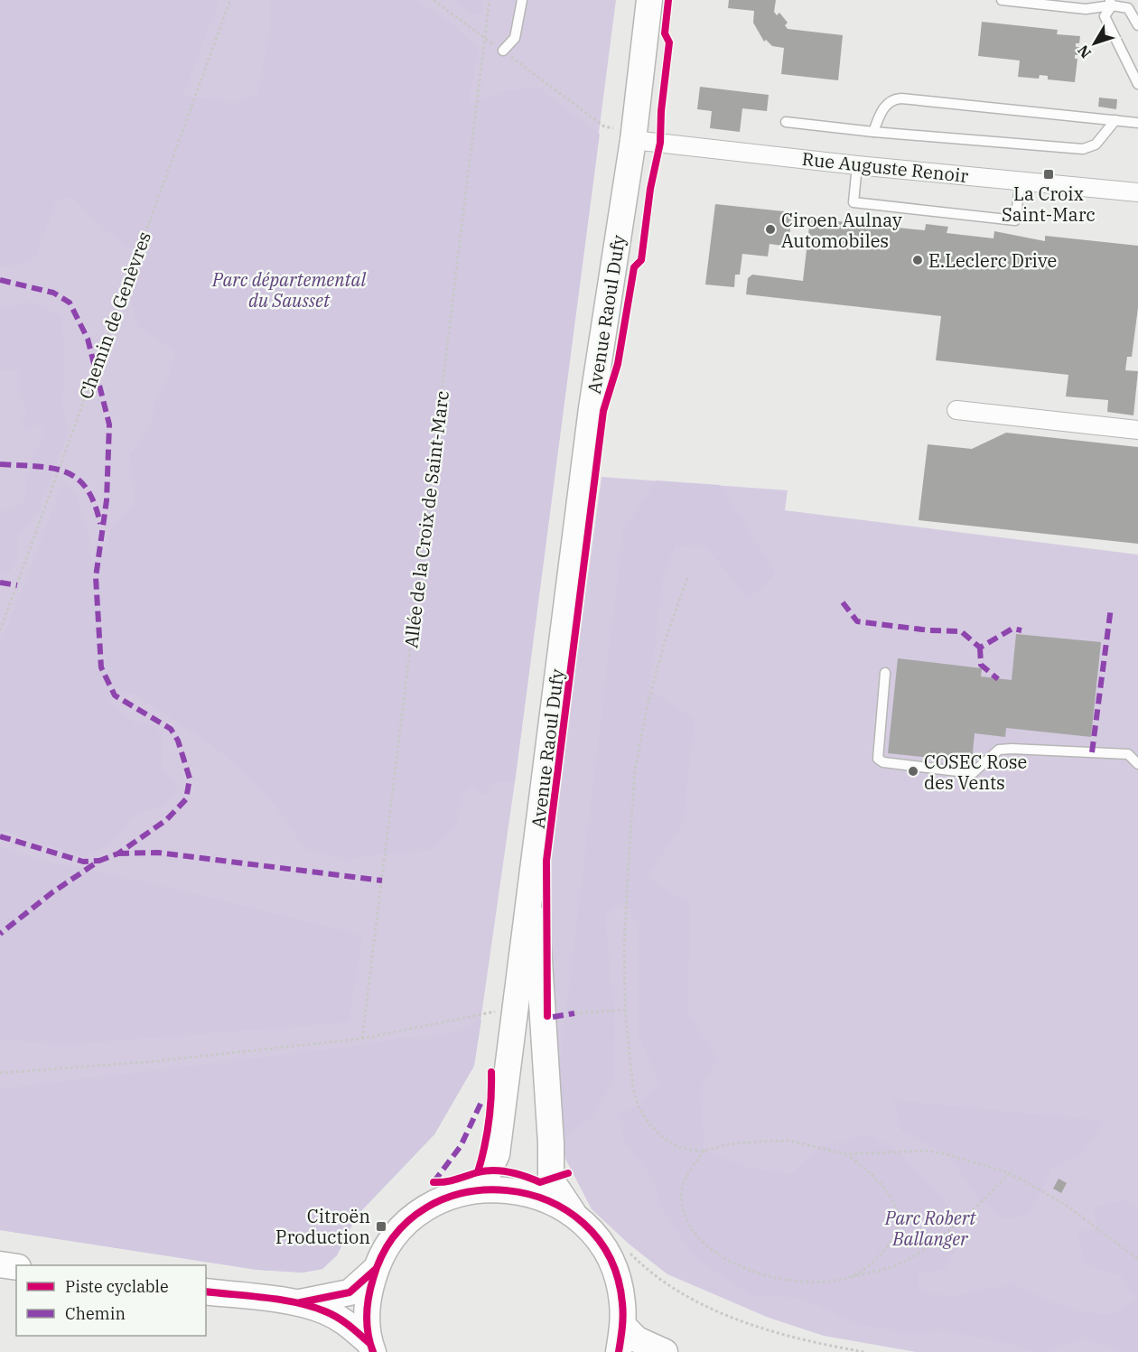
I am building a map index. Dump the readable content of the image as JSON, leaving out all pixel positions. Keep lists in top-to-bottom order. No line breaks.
{"streets":{"main road":["Avenue Raoul Dufy"],"street":["Rue Auguste Renoir"],"path":["Chemin de Genèvres","Allée de la Croix de Saint-Marc"]},"crossings":[["Rue Auguste Renoir","Avenue Raoul Dufy"]],"parks":["Parc départemental du Sausset","Parc Robert Ballanger"],"places":{"transit":["La Croix Saint-Marc","Citroën Production"],"other":["Ciroen Aulnay Automobiles","E.Leclerc Drive","COSEC Rose des Vents"]},"legend":["Piste cyclable","Chemin"],"north":"bottom left"}
